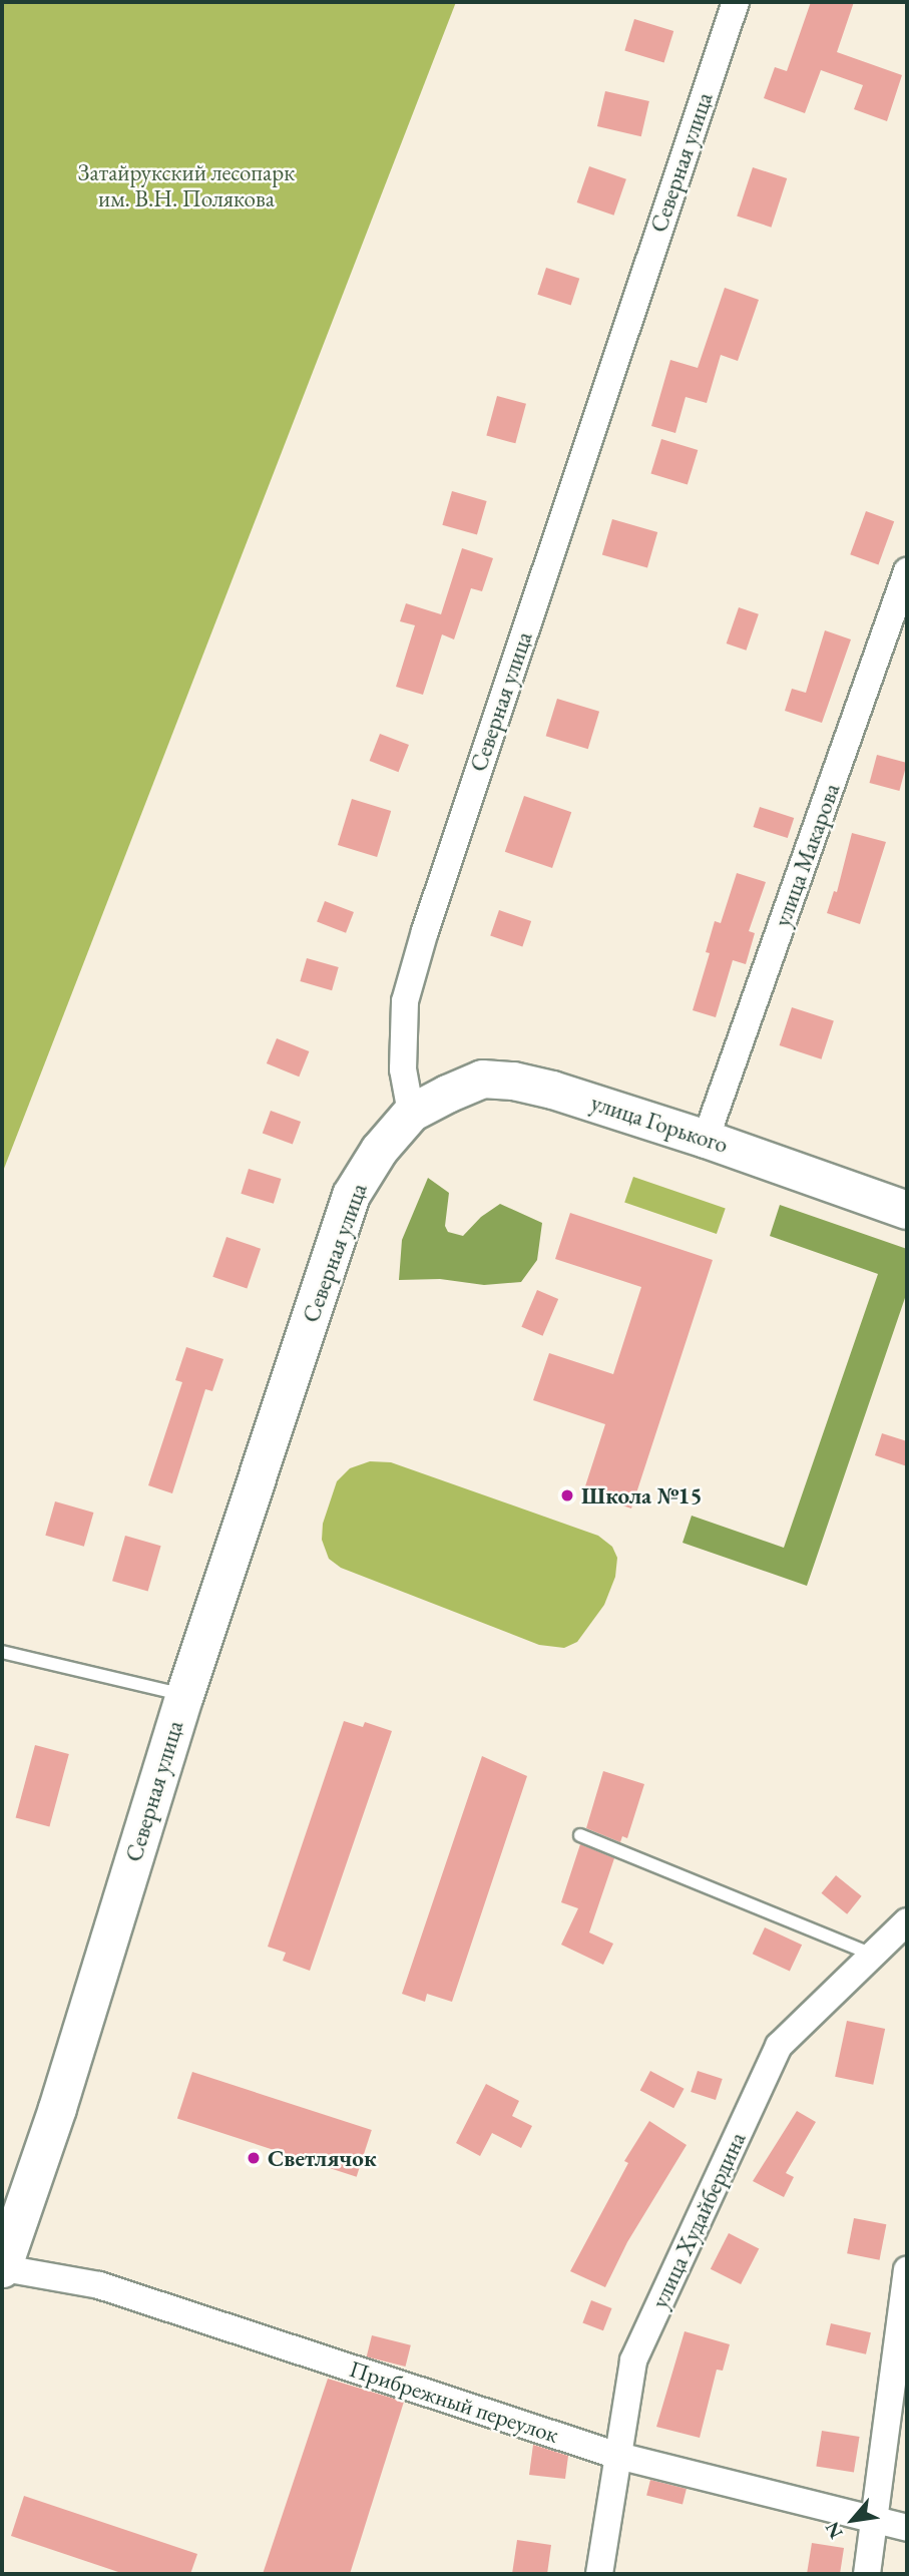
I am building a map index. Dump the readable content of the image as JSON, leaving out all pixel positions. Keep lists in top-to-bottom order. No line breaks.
{"streets":{"main road":["Северная улица","улица Горького"],"street":["улица Макарова","улица Худайбердина","Прибрежный переулок"]},"crossings":[["Северная улица","улица Горького"],["Северная улица","Прибрежный переулок"],["улица Макарова","улица Горького"],["улица Худайбердина","Прибрежный переулок"]],"parks":["Затайрукский лесопарк им. В.Н. Полякова"],"places":["Школа №15","Светлячок"],"north":"bottom left"}
